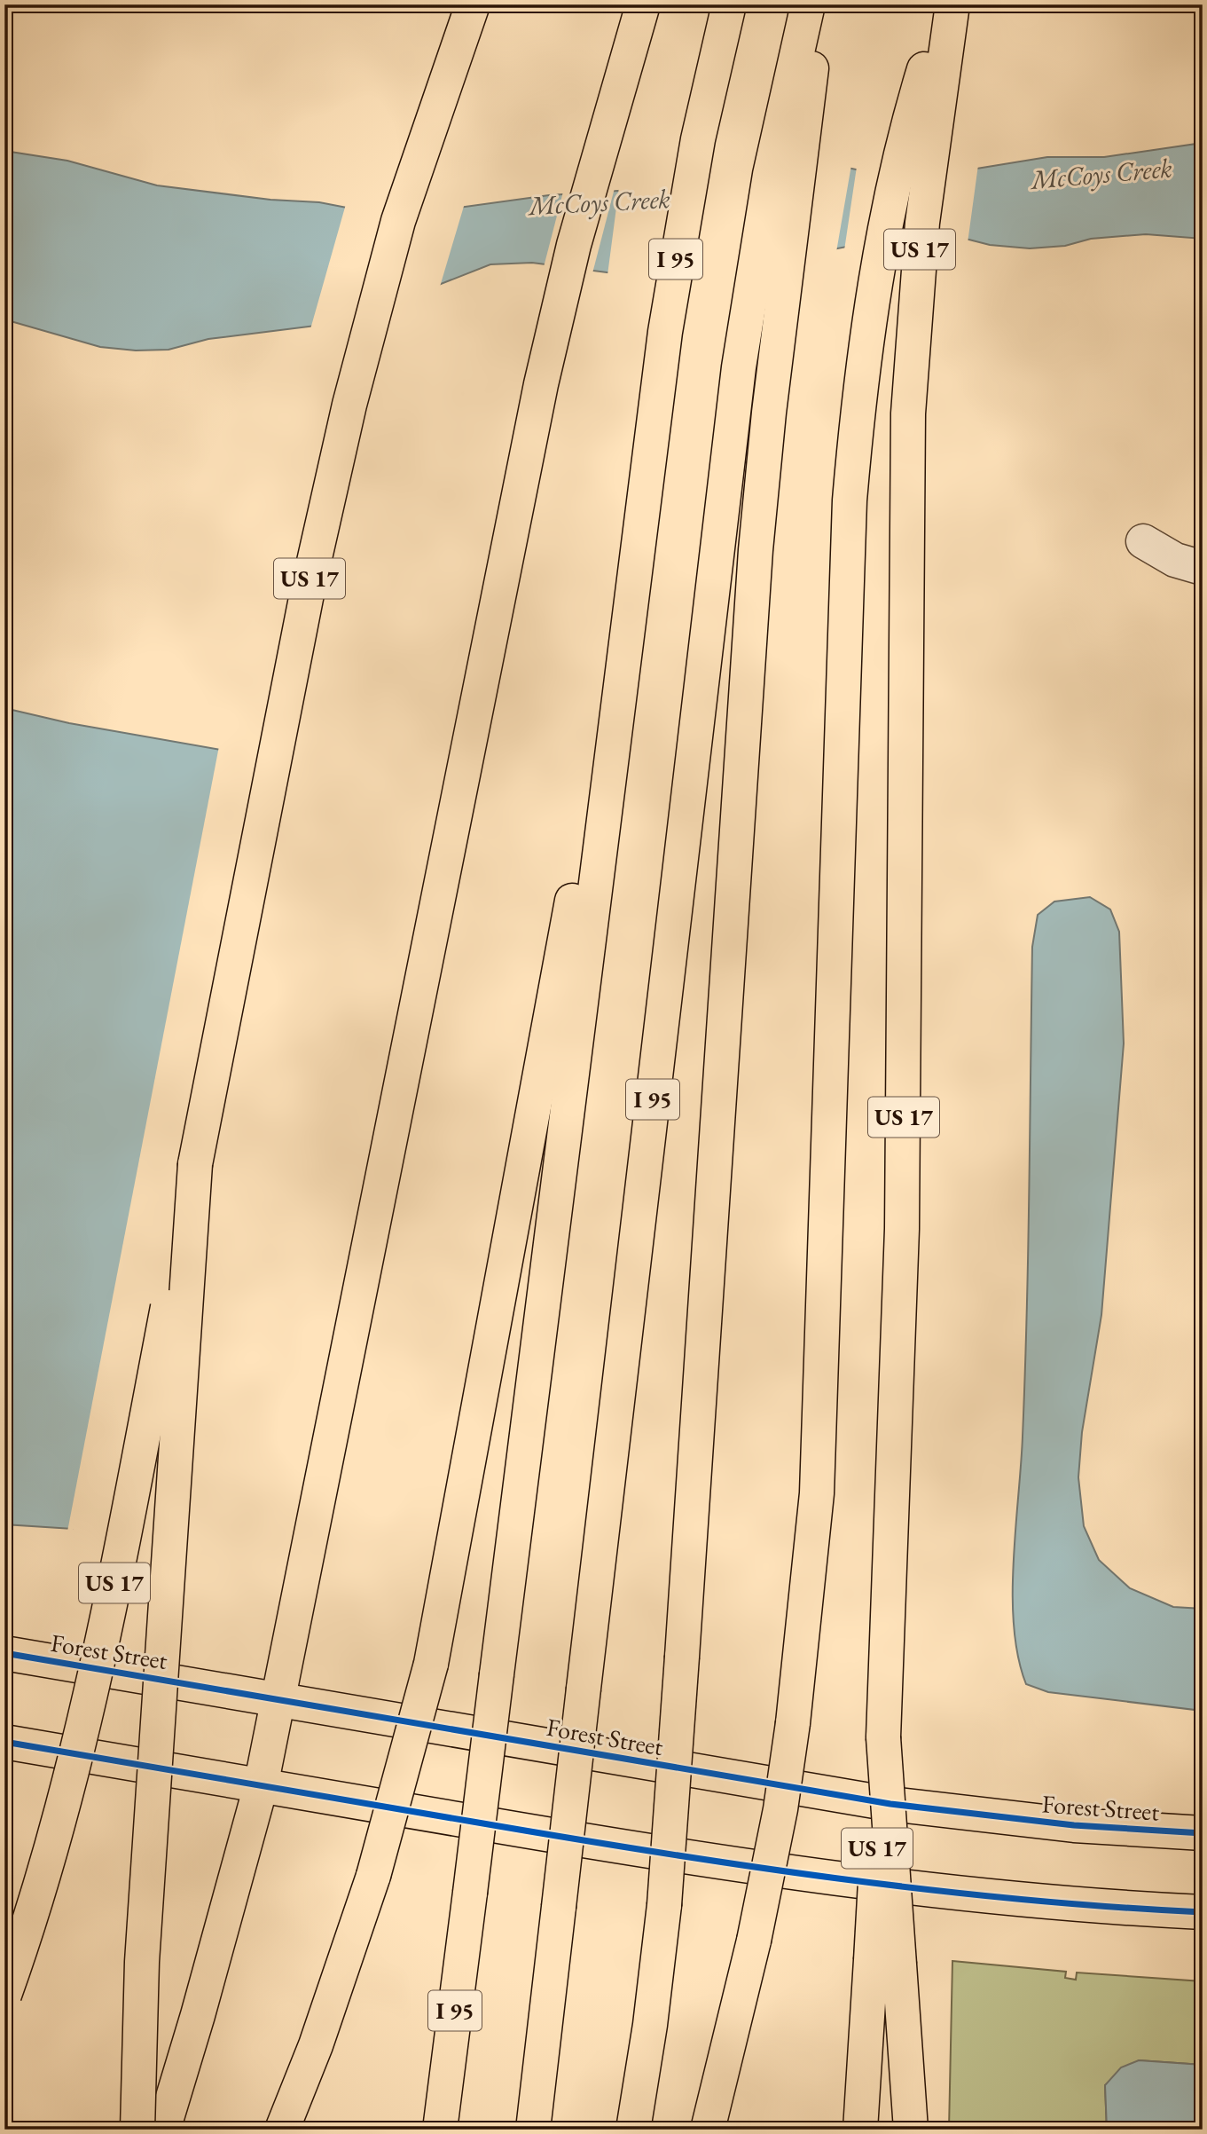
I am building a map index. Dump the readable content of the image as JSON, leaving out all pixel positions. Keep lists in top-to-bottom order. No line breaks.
{"streets":{"main road":["US 17","I 95","Forest Street"]},"water":["McCoys Creek"]}
